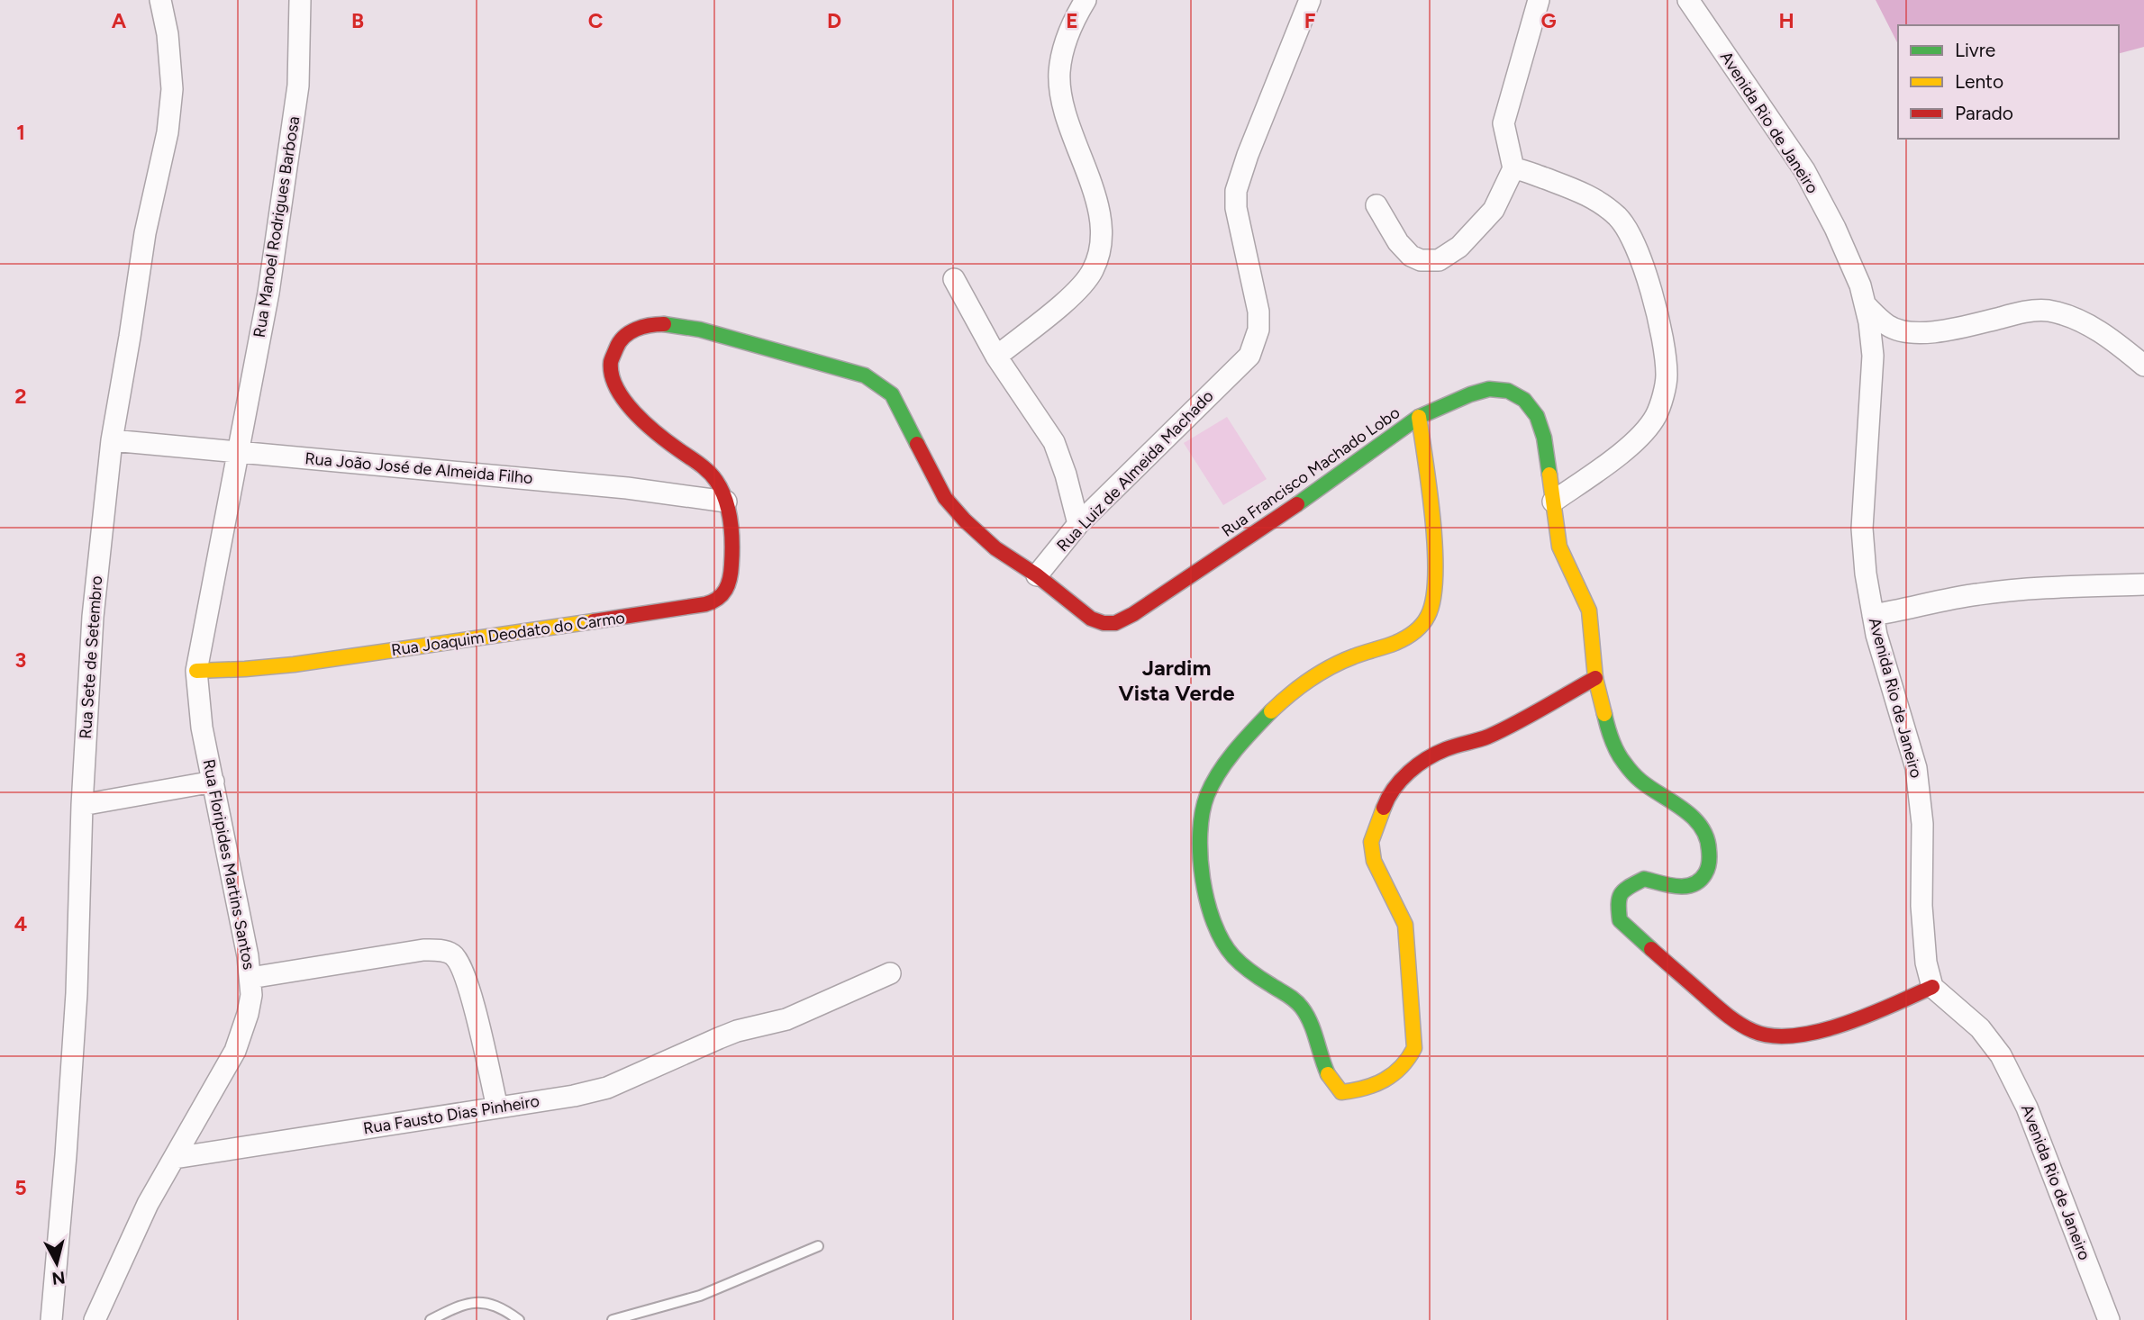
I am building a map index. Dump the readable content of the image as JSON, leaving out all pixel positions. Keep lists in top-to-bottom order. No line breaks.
{"streets":{"street":["Avenida Rio de Janeiro","Rua Manoel Rodrigues Barbosa","Rua João José de Almeida Filho","Rua Luiz de Almeida Machado","Rua Francisco Machado Lobo","Rua Joaquim Deodato do Carmo","Rua Sete de Setembro","Rua Floripides Martins Santos","Rua Fausto Dias Pinheiro"]},"crossings":[["Avenida Rio de Janeiro","Rua Francisco Machado Lobo"],["Rua Manoel Rodrigues Barbosa","Rua João José de Almeida Filho"],["Rua Manoel Rodrigues Barbosa","Rua Floripides Martins Santos"],["Rua João José de Almeida Filho","Rua Joaquim Deodato do Carmo"],["Rua João José de Almeida Filho","Rua Sete de Setembro"],["Rua João José de Almeida Filho","Rua Floripides Martins Santos"],["Rua Luiz de Almeida Machado","Rua Francisco Machado Lobo"],["Rua Joaquim Deodato do Carmo","Rua Floripides Martins Santos"],["Rua Floripides Martins Santos","Rua Fausto Dias Pinheiro"]],"districts":["Jardim Vista Verde"],"legend":["Livre","Lento","Parado"],"north":"bottom","grid":{"columns":["A","B","C","D","E","F","G","H"],"rows":["1","2","3","4","5"]}}
